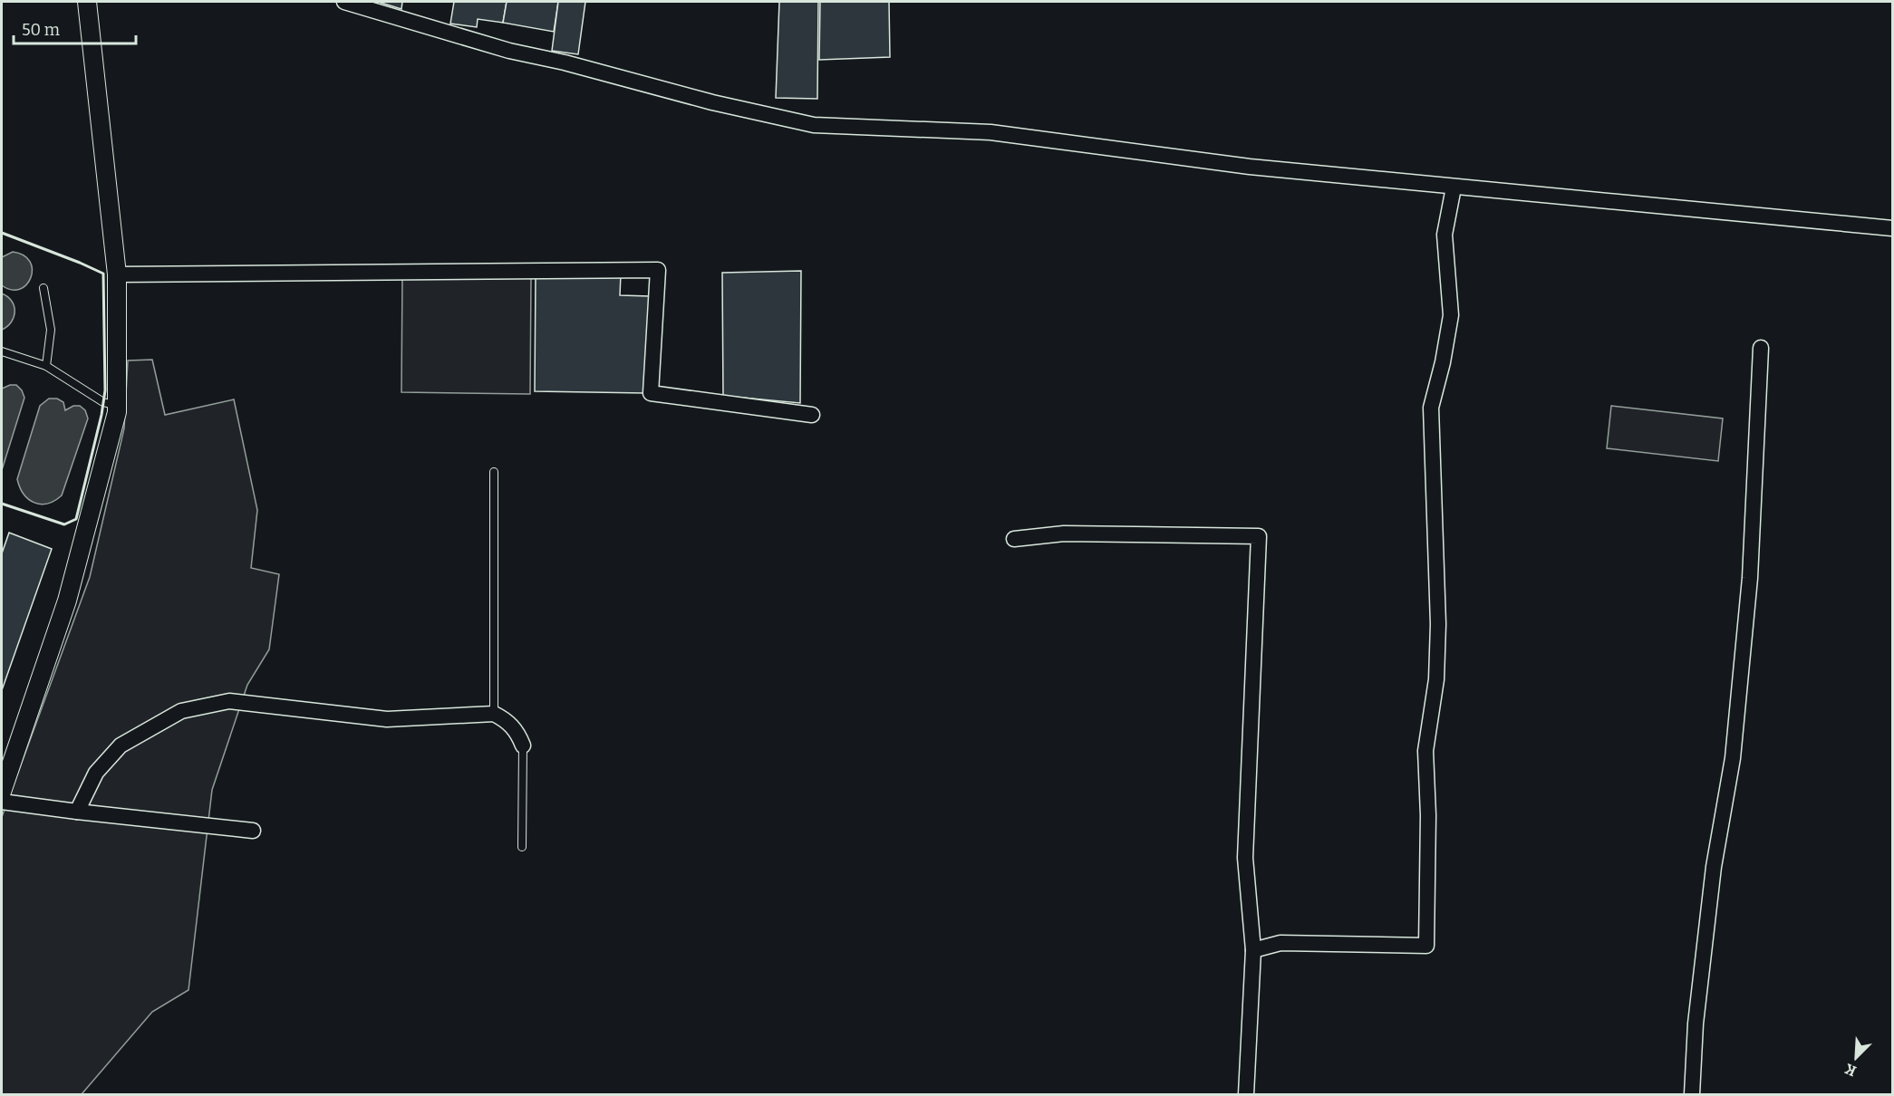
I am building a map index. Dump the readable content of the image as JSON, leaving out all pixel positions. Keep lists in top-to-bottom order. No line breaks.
{"scale_bar":"50 m","north":"bottom left"}
